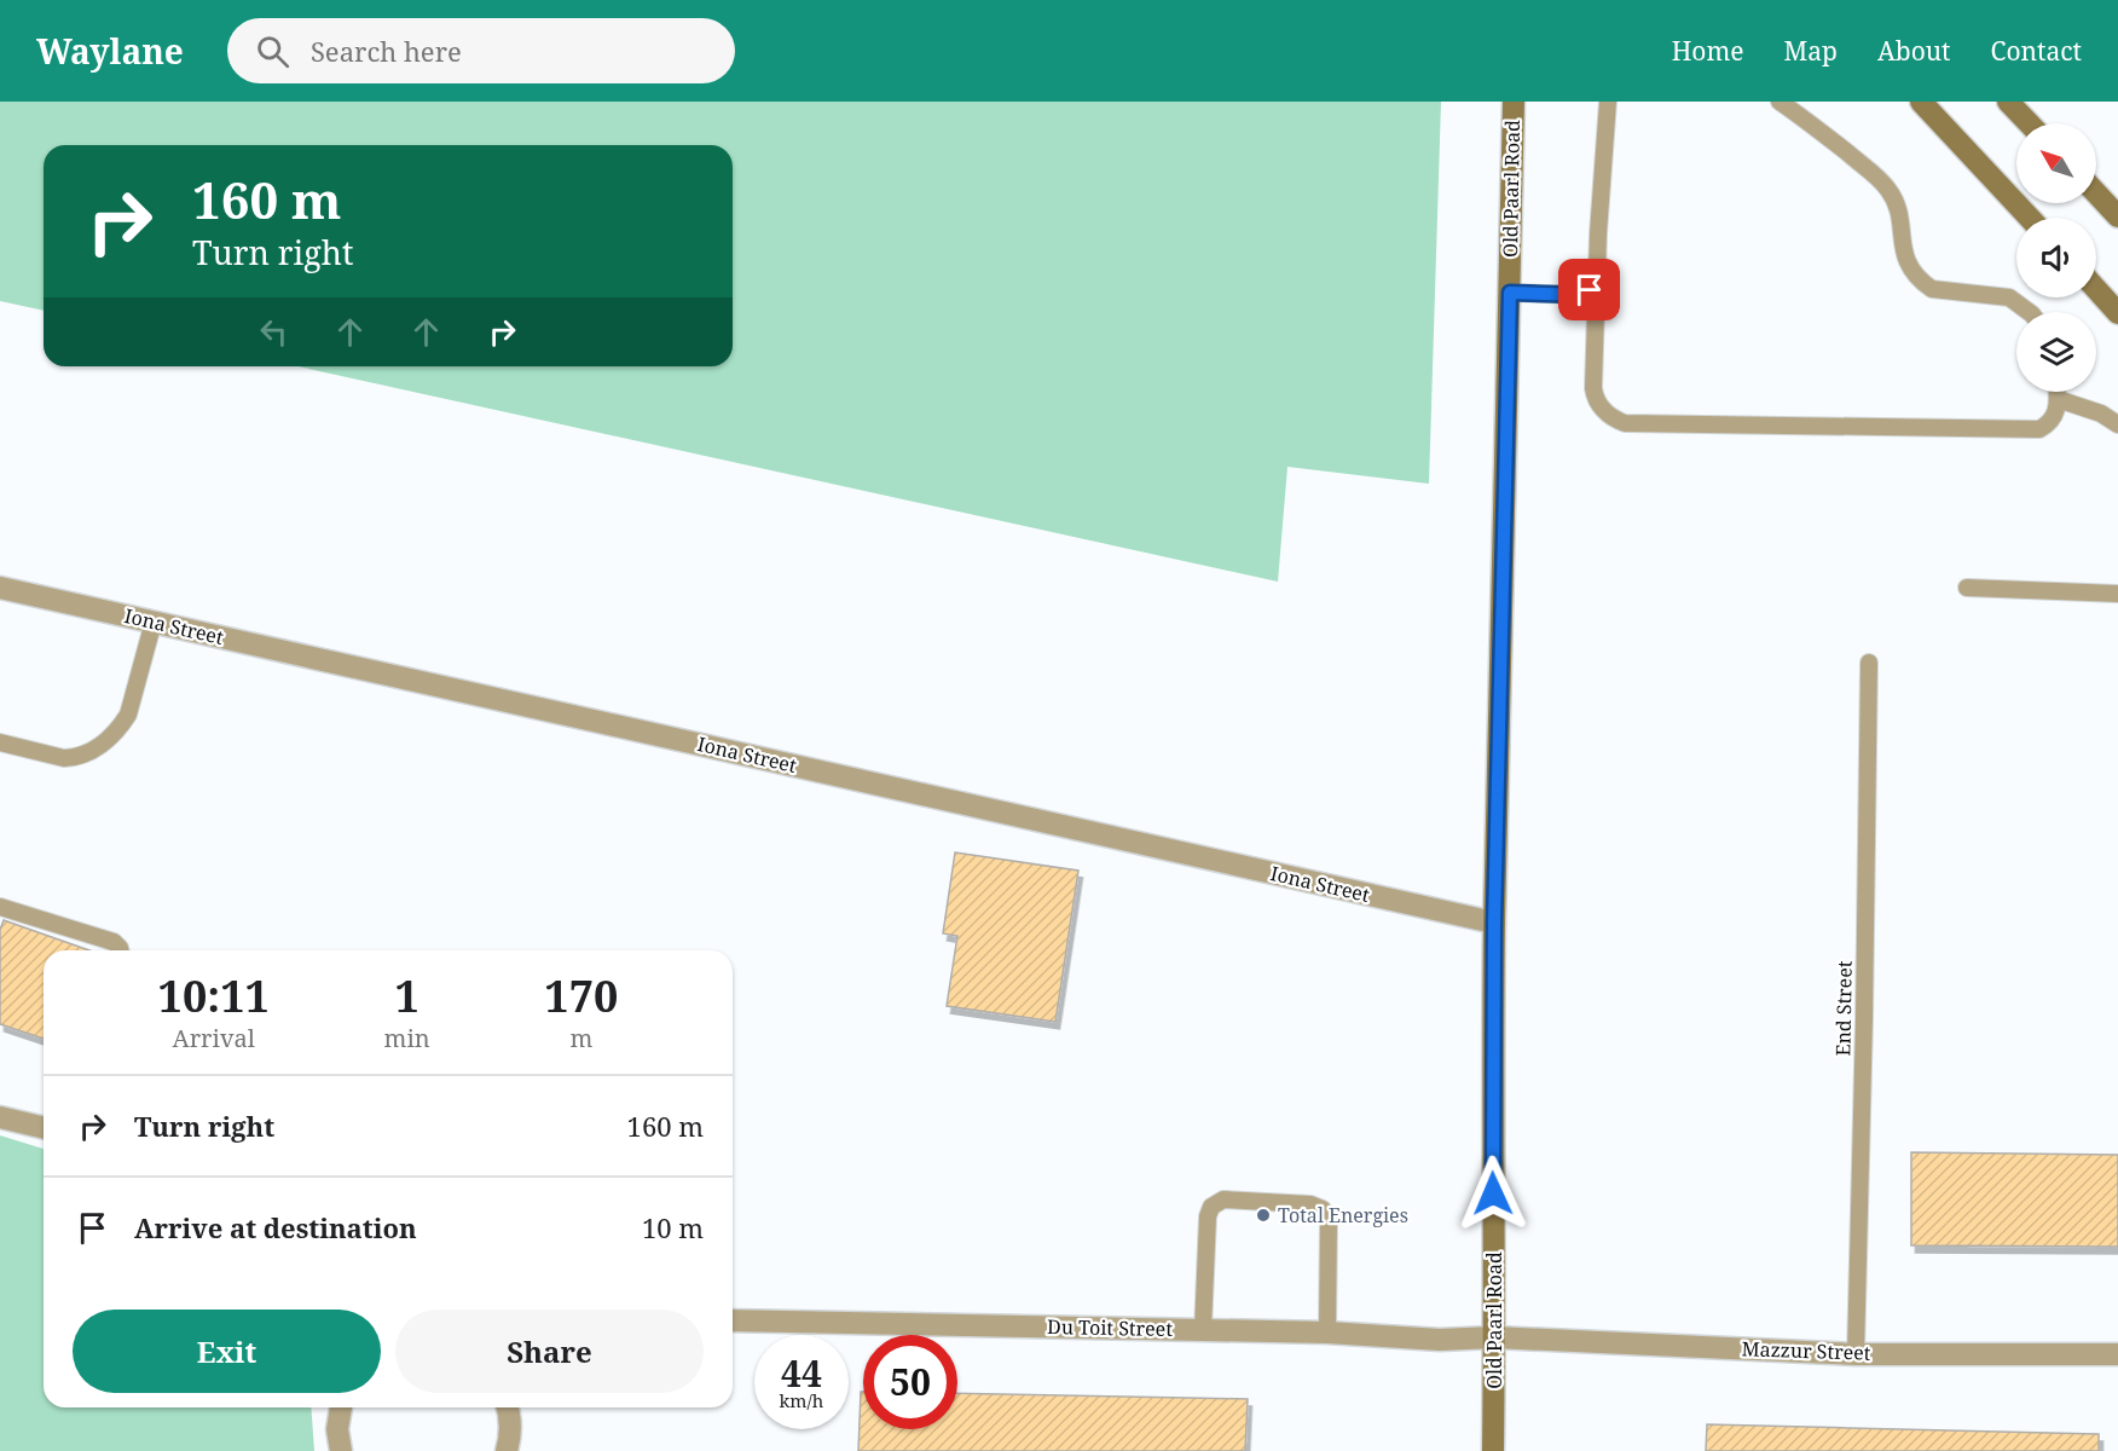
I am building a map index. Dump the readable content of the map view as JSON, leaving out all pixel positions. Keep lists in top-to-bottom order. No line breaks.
{"streets":{"main road":["Old Paarl Road"],"street":["Iona Street","Du Toit Street","Mazzur Street"],"lane":["End Street"]},"crossings":[["Old Paarl Road","Iona Street"],["Old Paarl Road","Du Toit Street"],["Old Paarl Road","Mazzur Street"],["End Street","Mazzur Street"],["Du Toit Street","Mazzur Street"]],"places":["Total Energies"],"north":"top left","page":{"header":"Waylane","search":"Search here","nav":["Home","Map","About","Contact"],"turn":["160 m","Turn right"],"eta":["10:11","Arrival","1","min","170","m"],"list":[{"name":"Turn right","value":"160 m"},{"name":"Arrive at destination","value":"10 m"}],"buttons":["Exit","Share"],"speed":"44 km/h","limit":"50"}}
